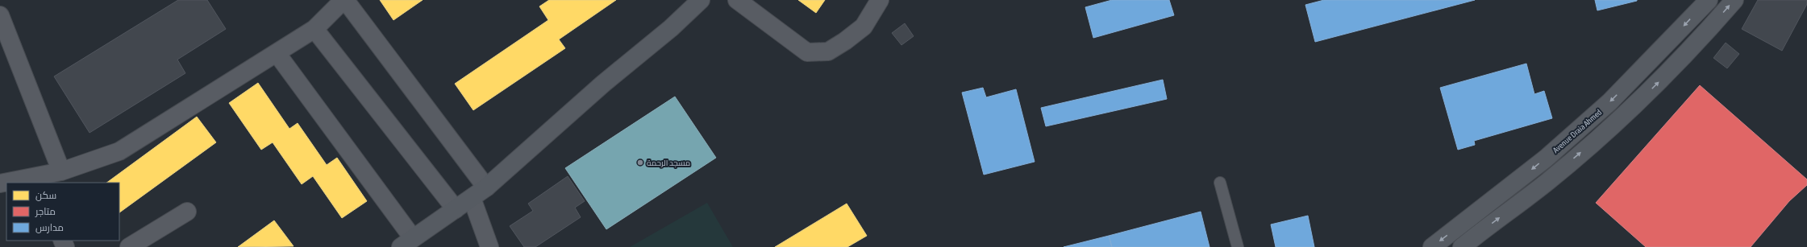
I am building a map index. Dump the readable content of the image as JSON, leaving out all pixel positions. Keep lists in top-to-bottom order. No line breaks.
{"streets":{"street":["Avenue Draia Ahmed"]},"places":["مسجد الرحمة"],"legend":["سكن","متاجر","مدارس"]}
